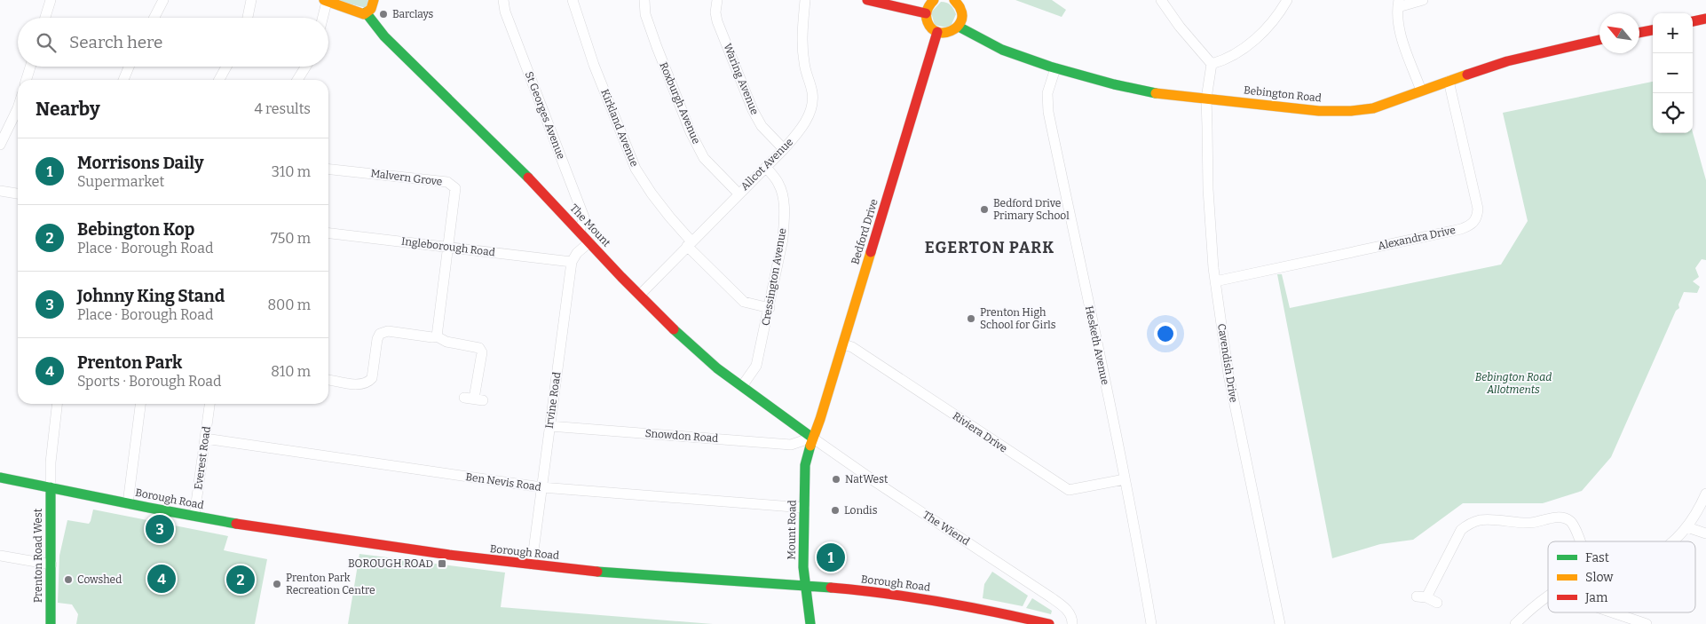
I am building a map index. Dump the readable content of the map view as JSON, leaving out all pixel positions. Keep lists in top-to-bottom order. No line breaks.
{"streets":{"street":["Waring Avenue","Bebington Road","Roxburgh Avenue","St Georges Avenue","Kirkland Avenue","Allcot Avenue","Malvern Grove","The Mount","Bedford Drive","Alexandra Drive","Ingleborough Road","Cressington Avenue","Hesketh Avenue","Cavendish Drive","Irvine Road","Riviera Drive","Snowdon Road","Everest Road","Ben Nevis Road","Borough Road","The Wiend","Mount Road","Prenton Road West"]},"crossings":[["Waring Avenue","Allcot Avenue"],["Bebington Road","Alexandra Drive"],["Bebington Road","Hesketh Avenue"],["Bebington Road","Cavendish Drive"],["Roxburgh Avenue","Allcot Avenue"],["St Georges Avenue","The Mount"],["Kirkland Avenue","Allcot Avenue"],["Kirkland Avenue","Cressington Avenue"],["Allcot Avenue","The Mount"],["Allcot Avenue","Cressington Avenue"],["Malvern Grove","Ingleborough Road"],["The Mount","Bedford Drive"],["The Mount","Cressington Avenue"],["The Mount","Snowdon Road"],["The Mount","The Wiend"],["The Mount","Mount Road"],["Bedford Drive","Riviera Drive"],["Bedford Drive","Snowdon Road"],["Bedford Drive","The Wiend"],["Bedford Drive","Mount Road"],["Alexandra Drive","Cavendish Drive"],["Ingleborough Road","Irvine Road"],["Hesketh Avenue","Riviera Drive"],["Irvine Road","Snowdon Road"],["Irvine Road","Ben Nevis Road"],["Irvine Road","Borough Road"],["Snowdon Road","The Wiend"],["Snowdon Road","Mount Road"],["Everest Road","Ben Nevis Road"],["Everest Road","Borough Road"],["Ben Nevis Road","Mount Road"],["Borough Road","Mount Road"],["Borough Road","Prenton Road West"],["The Wiend","Mount Road"]],"districts":["EGERTON PARK"],"parks":["Bebington Road Allotments"],"places":{"other":["Barclays","Bedford Drive Primary School","Prenton High School for Girls","NatWest","Londis","Cowshed","Prenton Park Recreation Centre"],"transit":["BOROUGH ROAD"]},"legend":["Fast","Slow","Jam"],"north":"top left","page":{"map_buttons":["+","−"],"search":"Search here","heading":["Nearby","4 results"],"list":[{"mark":"1","name":"Morrisons Daily","note":"Supermarket","value":"310 m"},{"mark":"2","name":"Bebington Kop","note":"Place · Borough Road","value":"750 m"},{"mark":"3","name":"Johnny King Stand","note":"Place · Borough Road","value":"800 m"},{"mark":"4","name":"Prenton Park","note":"Sports · Borough Road","value":"810 m"}],"pins":["3","1","4","2"]}}
